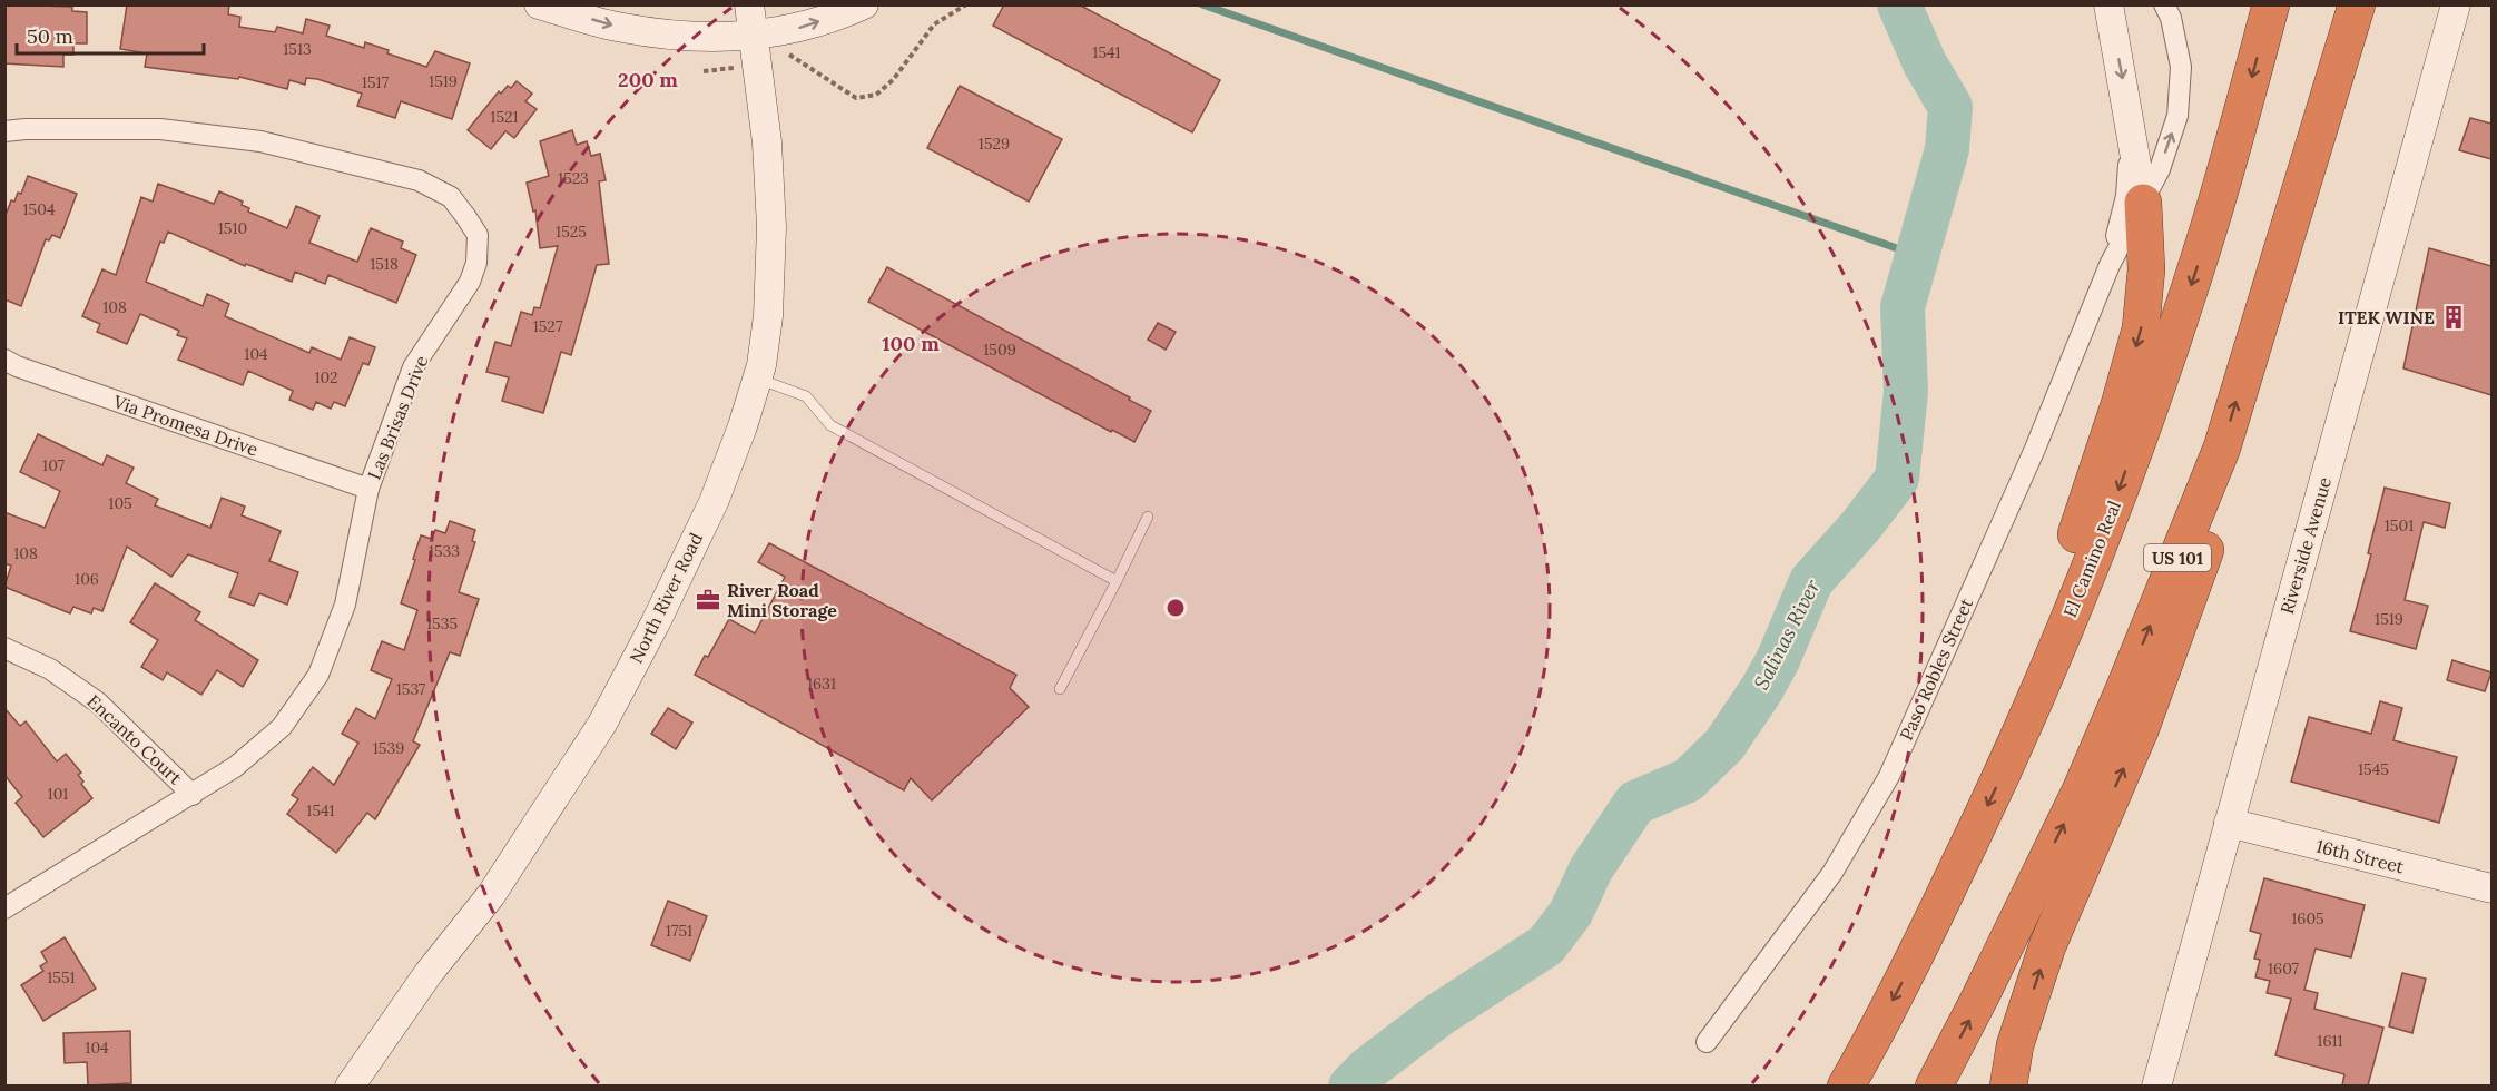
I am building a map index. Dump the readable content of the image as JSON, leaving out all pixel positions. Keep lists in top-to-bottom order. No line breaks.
{"streets":{"highway":["US 101","El Camino Real"],"main road":["Riverside Avenue","North River Road","Paso Robles Street","16th Street"],"street":["Las Brisas Drive","Via Promesa Drive","Encanto Court"]},"crossings":[["Las Brisas Drive","Via Promesa Drive"],["Las Brisas Drive","Encanto Court"],["Riverside Avenue","16th Street"]],"water":["Salinas River"],"places":{"building":["ITEK WINE"],"office":["River Road Mini Storage"]},"house_numbers":["1513","1541","1519","1517","1521","1529","1523","1504","1510","1525","1518","108","1527","1509","104","102","107","105","1501","1533","108","106","1519","1535","1631","1537","1539","1545","101","1541","1605","1751","1607","1551","1611","104"],"scale_bar":"50 m","rings":["200 m","100 m"]}
